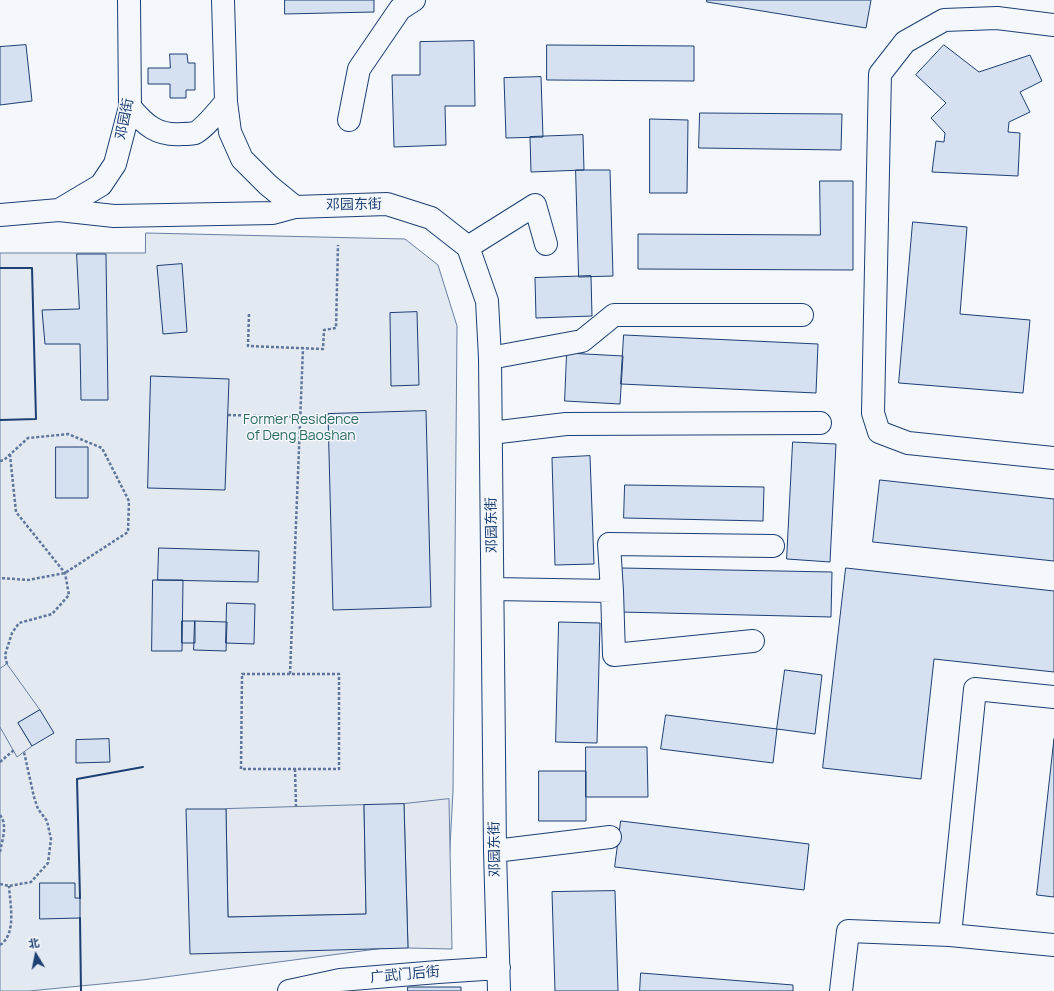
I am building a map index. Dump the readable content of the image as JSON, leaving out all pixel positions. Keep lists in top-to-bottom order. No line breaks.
{"streets":{"street":["邓园街","邓园东街","广武门后街"]},"crossings":[["邓园街","邓园东街"],["邓园东街","广武门后街"]],"parks":["Former Residence of Deng Baoshan"],"north":"top"}
